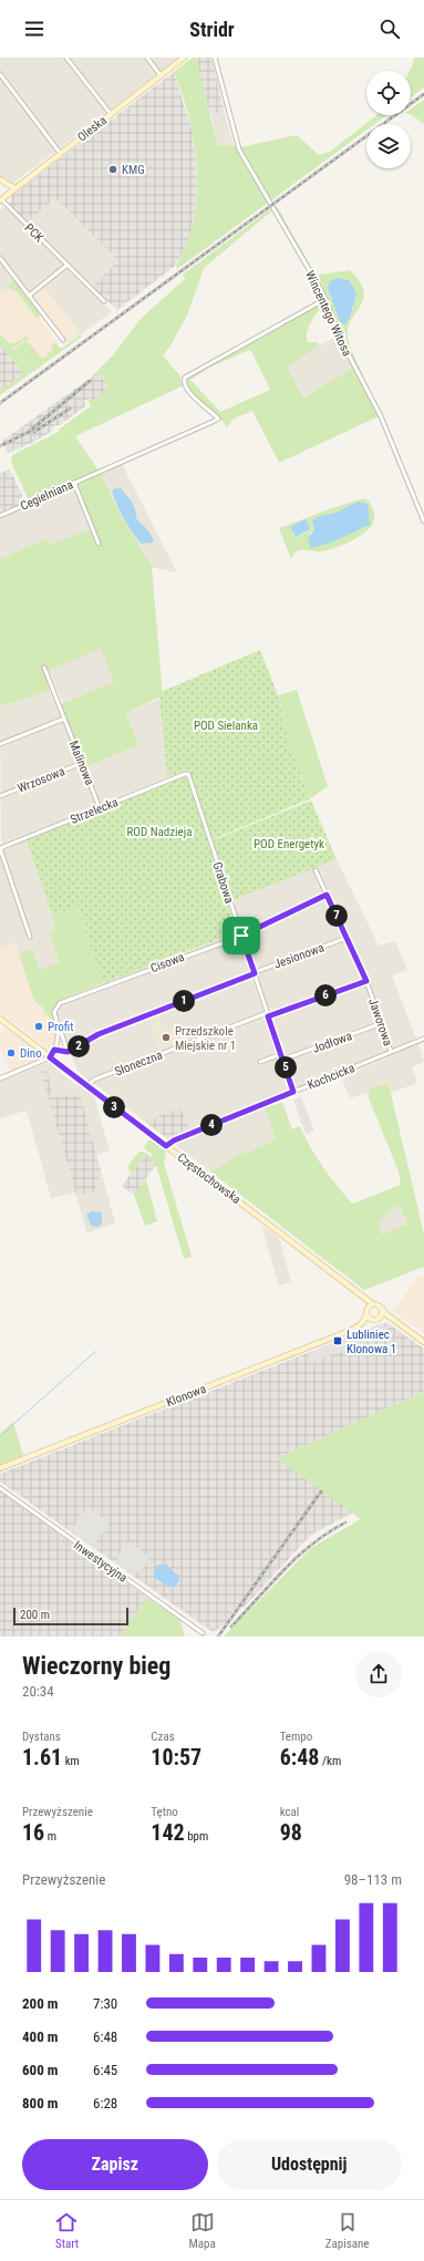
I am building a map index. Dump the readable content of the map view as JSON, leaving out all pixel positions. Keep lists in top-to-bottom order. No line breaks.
{"streets":{"street":["Oleska","PCK","Wincentego Witosa","Cegielniana","Malinowa","Wrzosowa","Strzelecka","Grabowa","Jesionowa","Cisowa","Jaworowa","Jodłowa","Słoneczna","Kochcicka","Częstochowska","Klonowa","Inwestycyjna"]},"crossings":[["Oleska","PCK"],["Wincentego Witosa","Cegielniana"],["Malinowa","Wrzosowa"],["Malinowa","Strzelecka"],["Strzelecka","Grabowa"],["Grabowa","Jesionowa"],["Grabowa","Cisowa"],["Grabowa","Jodłowa"],["Grabowa","Słoneczna"],["Grabowa","Kochcicka"],["Jesionowa","Jaworowa"],["Cisowa","Jaworowa"],["Cisowa","Częstochowska"],["Jaworowa","Jodłowa"],["Jaworowa","Słoneczna"],["Jaworowa","Kochcicka"],["Słoneczna","Częstochowska"],["Kochcicka","Częstochowska"],["Częstochowska","Klonowa"]],"parks":["POD Sielanka","ROD Nadzieja","POD Energetyk"],"places":{"other":["KMG","Profit","Przedszkole Miejskie nr 1","Dino"],"transit":["Lubliniec Klonowa 1"]},"scale_bar":"200 m","page":{"header":"Stridr","pins":["7","6","1","2","5","3","4"],"scale":"200 m","heading":["Wieczorny bieg","20:34"],"stats":[["Dystans","1.61 km"],["Czas","10:57"],["Tempo","6:48 /km"],["Przewyższenie","16 m"],["Tętno","142 bpm"],["kcal","98"]],"chart":["Przewyższenie","98–113 m"],"list":[{"name":"200 m","note":"7:30"},{"name":"400 m","note":"6:48"},{"name":"600 m","note":"6:45"},{"name":"800 m","note":"6:28"}],"buttons":["Zapisz","Udostępnij"],"tabs":["Start","Mapa","Zapisane"]}}
